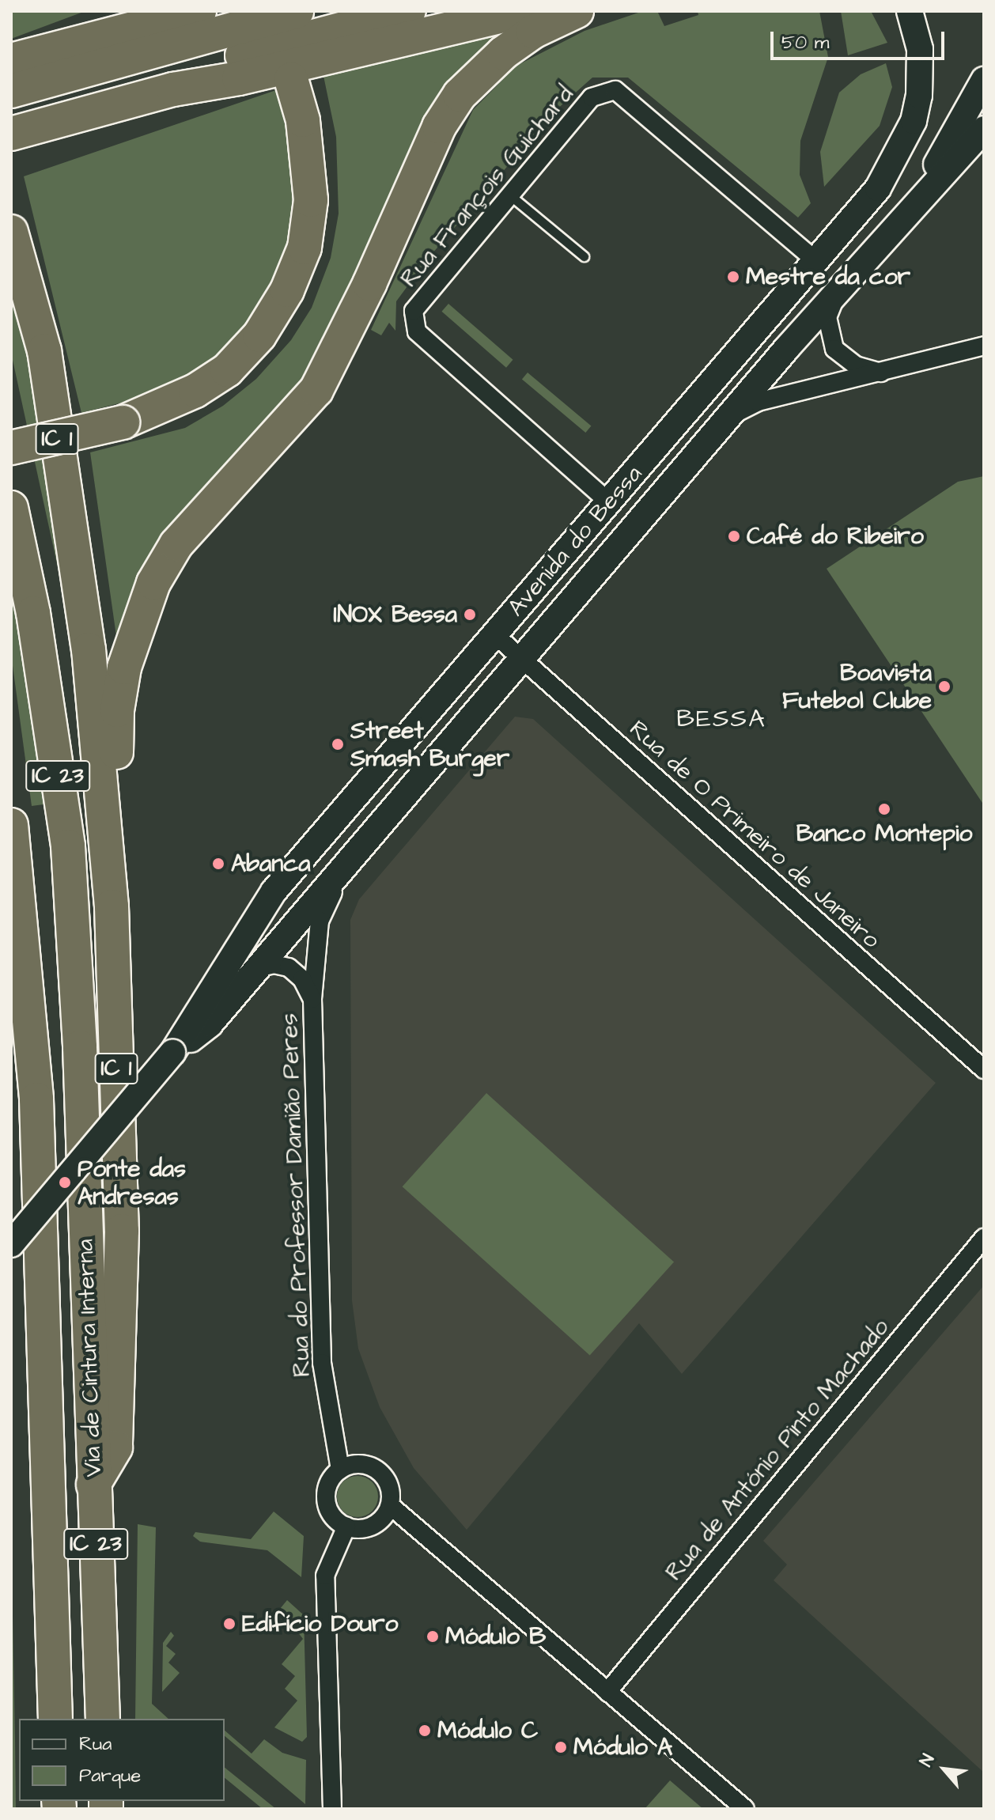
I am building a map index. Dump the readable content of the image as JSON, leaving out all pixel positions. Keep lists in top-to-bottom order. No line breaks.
{"streets":{"highway":["IC 1","IC 23","Via de Cintura Interna"],"main road":["Avenida do Bessa"],"street":["Rua François Guichard","Rua de O Primeiro de Janeiro","Rua do Professor Damião Peres","Rua de António Pinto Machado"]},"crossings":[["Rua François Guichard","Avenida do Bessa"],["IC 1","Via de Cintura Interna"],["Avenida do Bessa","Rua de O Primeiro de Janeiro"],["Avenida do Bessa","Rua do Professor Damião Peres"]],"districts":["BESSA"],"places":["Mestre da cor","Café do Ribeiro","INOX Bessa","Boavista Futebol Clube","Street Smash Burger","Banco Montepio","Abanca","Ponte das Andresas","Edifício Douro","Módulo B","Módulo C","Módulo A"],"legend":["Rua","Parque"],"scale_bar":"50 m","north":"top left"}
